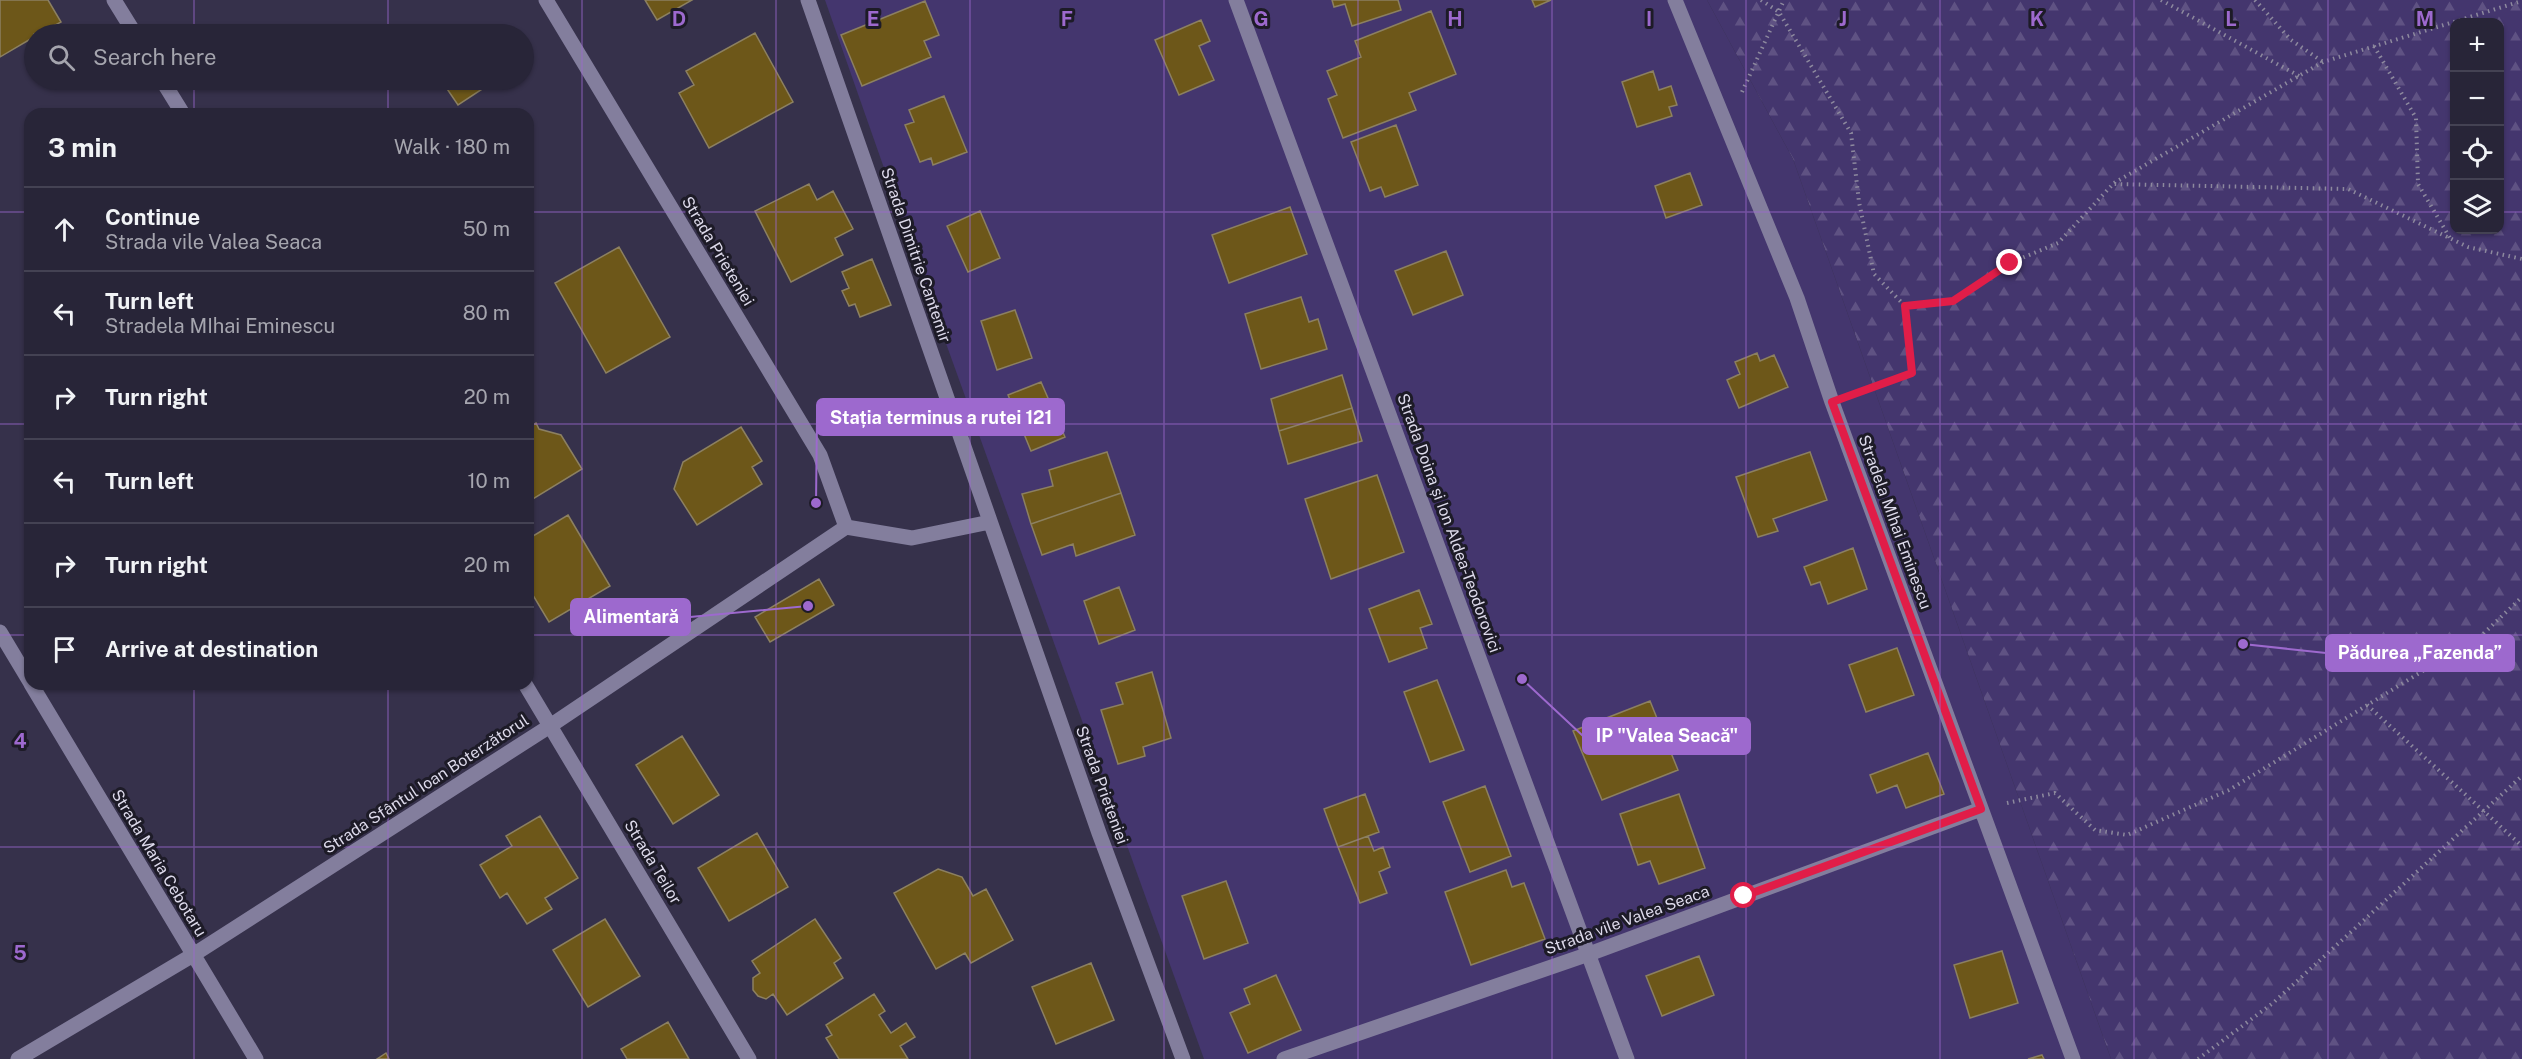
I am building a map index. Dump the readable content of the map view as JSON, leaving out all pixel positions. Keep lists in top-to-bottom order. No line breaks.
{"streets":{"street":["Strada Prieteniei","Strada Dimitrie Cantemir","Stradela MIhai Eminescu","Strada Doina și Ion Aldea-Teodorovici","Strada Sfântul Ioan Boterzătorul","Strada Teilor","Strada Maria Cebotaru","Strada vile Valea Seaca"]},"crossings":[["Strada Prieteniei","Strada Dimitrie Cantemir"],["Strada Prieteniei","Strada Sfântul Ioan Boterzătorul"],["Stradela MIhai Eminescu","Strada vile Valea Seaca"],["Strada Doina și Ion Aldea-Teodorovici","Strada vile Valea Seaca"],["Strada Sfântul Ioan Boterzătorul","Strada Teilor"],["Strada Sfântul Ioan Boterzătorul","Strada Maria Cebotaru"]],"places":["Stația terminus a rutei 121","Alimentară","Pădurea „Fazenda”","IP \"Valea Seacă\""],"page":{"map_buttons":["+","−"],"search":"Search here","heading":["3 min","Walk · 180 m"],"list":[["Continue","Strada vile Valea Seaca","50 m"],["Turn left","Stradela MIhai Eminescu","80 m"],["Turn right","20 m"],["Turn left","10 m"],["Turn right","20 m"],"Arrive at destination"]},"grid":{"columns":["D","E","F","G","H","I","J","K","L","M"],"rows":["4","5"]}}
